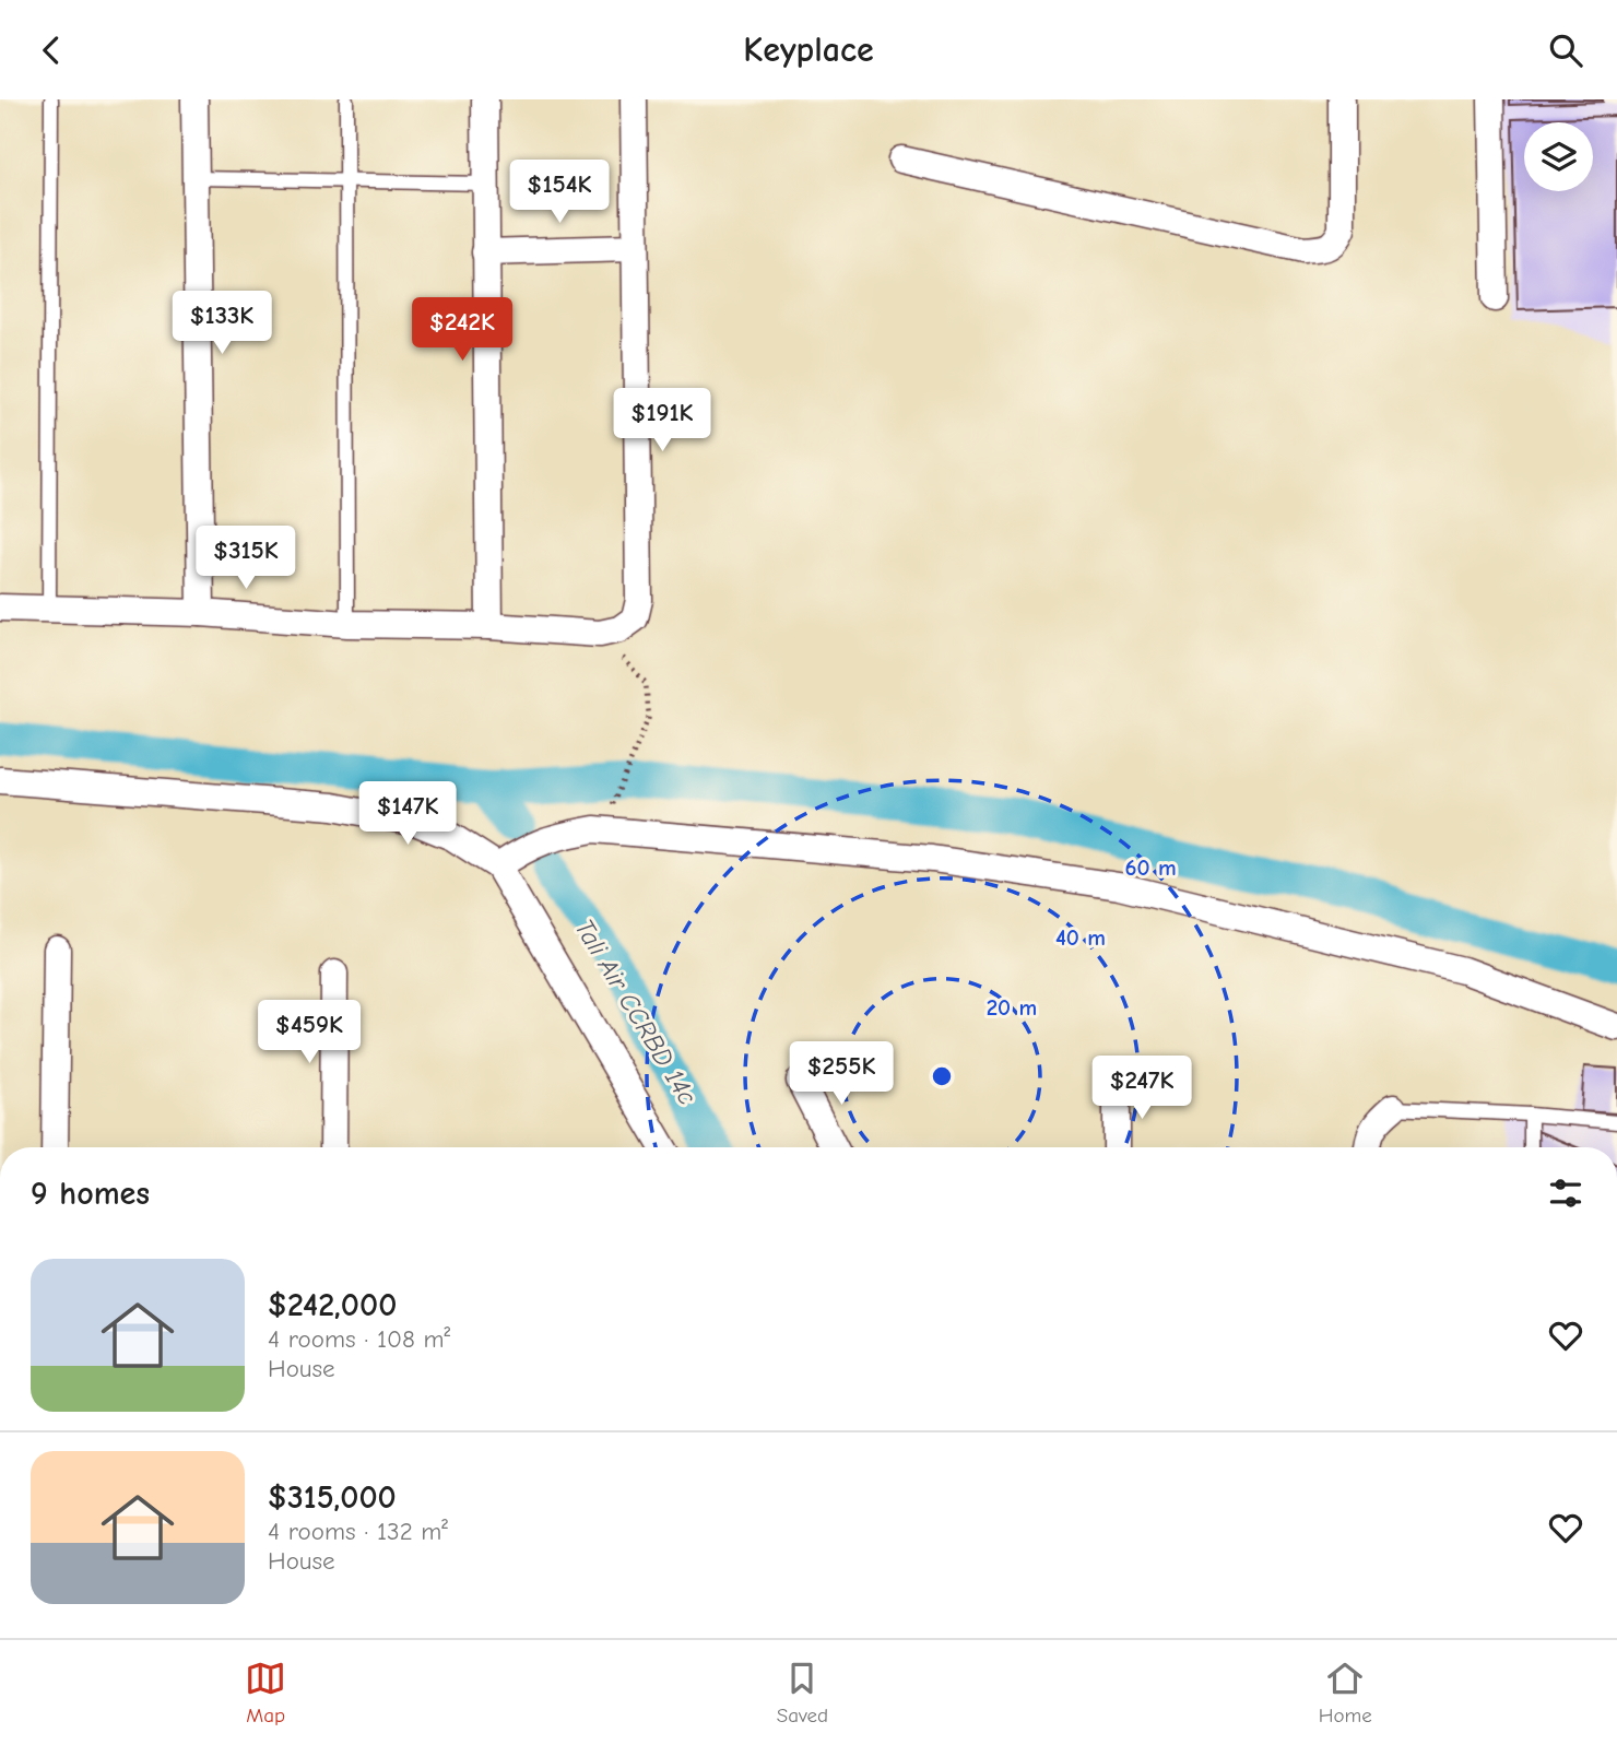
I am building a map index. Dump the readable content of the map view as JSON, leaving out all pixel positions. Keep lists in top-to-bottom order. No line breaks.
{"water":["Tali Air CCRBD 14c"],"page":{"header":"Keyplace","price":["$154K","$133K","$242K","$191K","$315K","$147K","$459K","$255K","$247K"],"heading":"9 homes","list":[{"name":"$242,000","note":"4 rooms · 108 m² · House"},{"name":"$315,000","note":"4 rooms · 132 m² · House"}],"tabs":["Map","Saved","Home"]},"rings":["60 m","40 m","20 m"]}
